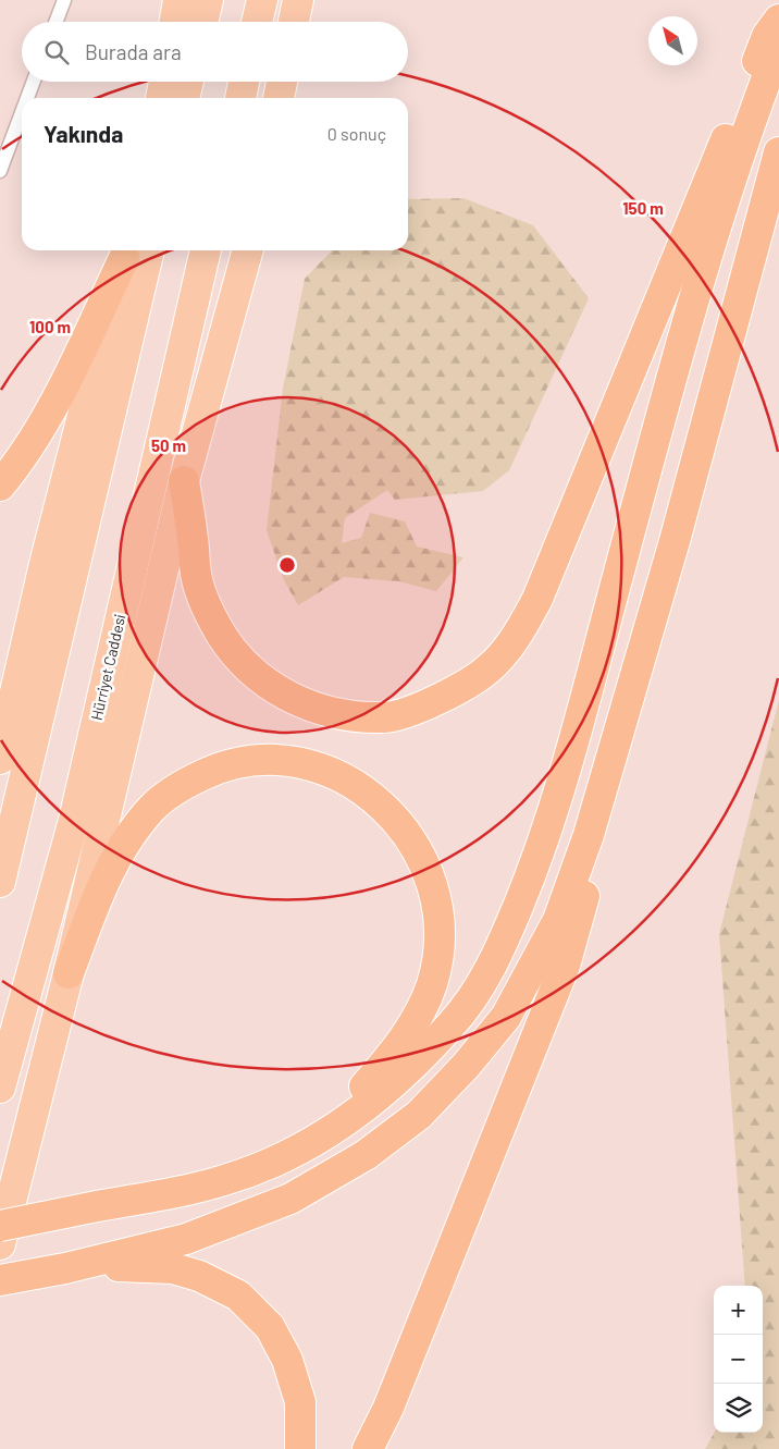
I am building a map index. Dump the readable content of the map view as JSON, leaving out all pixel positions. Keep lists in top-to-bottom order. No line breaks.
{"streets":{"highway":["Hürriyet Caddesi"]},"north":"top left","page":{"search":"Burada ara","heading":["Yakında","0 sonuç"],"map_buttons":["+","−"]},"rings":["150 m","100 m","50 m"]}
